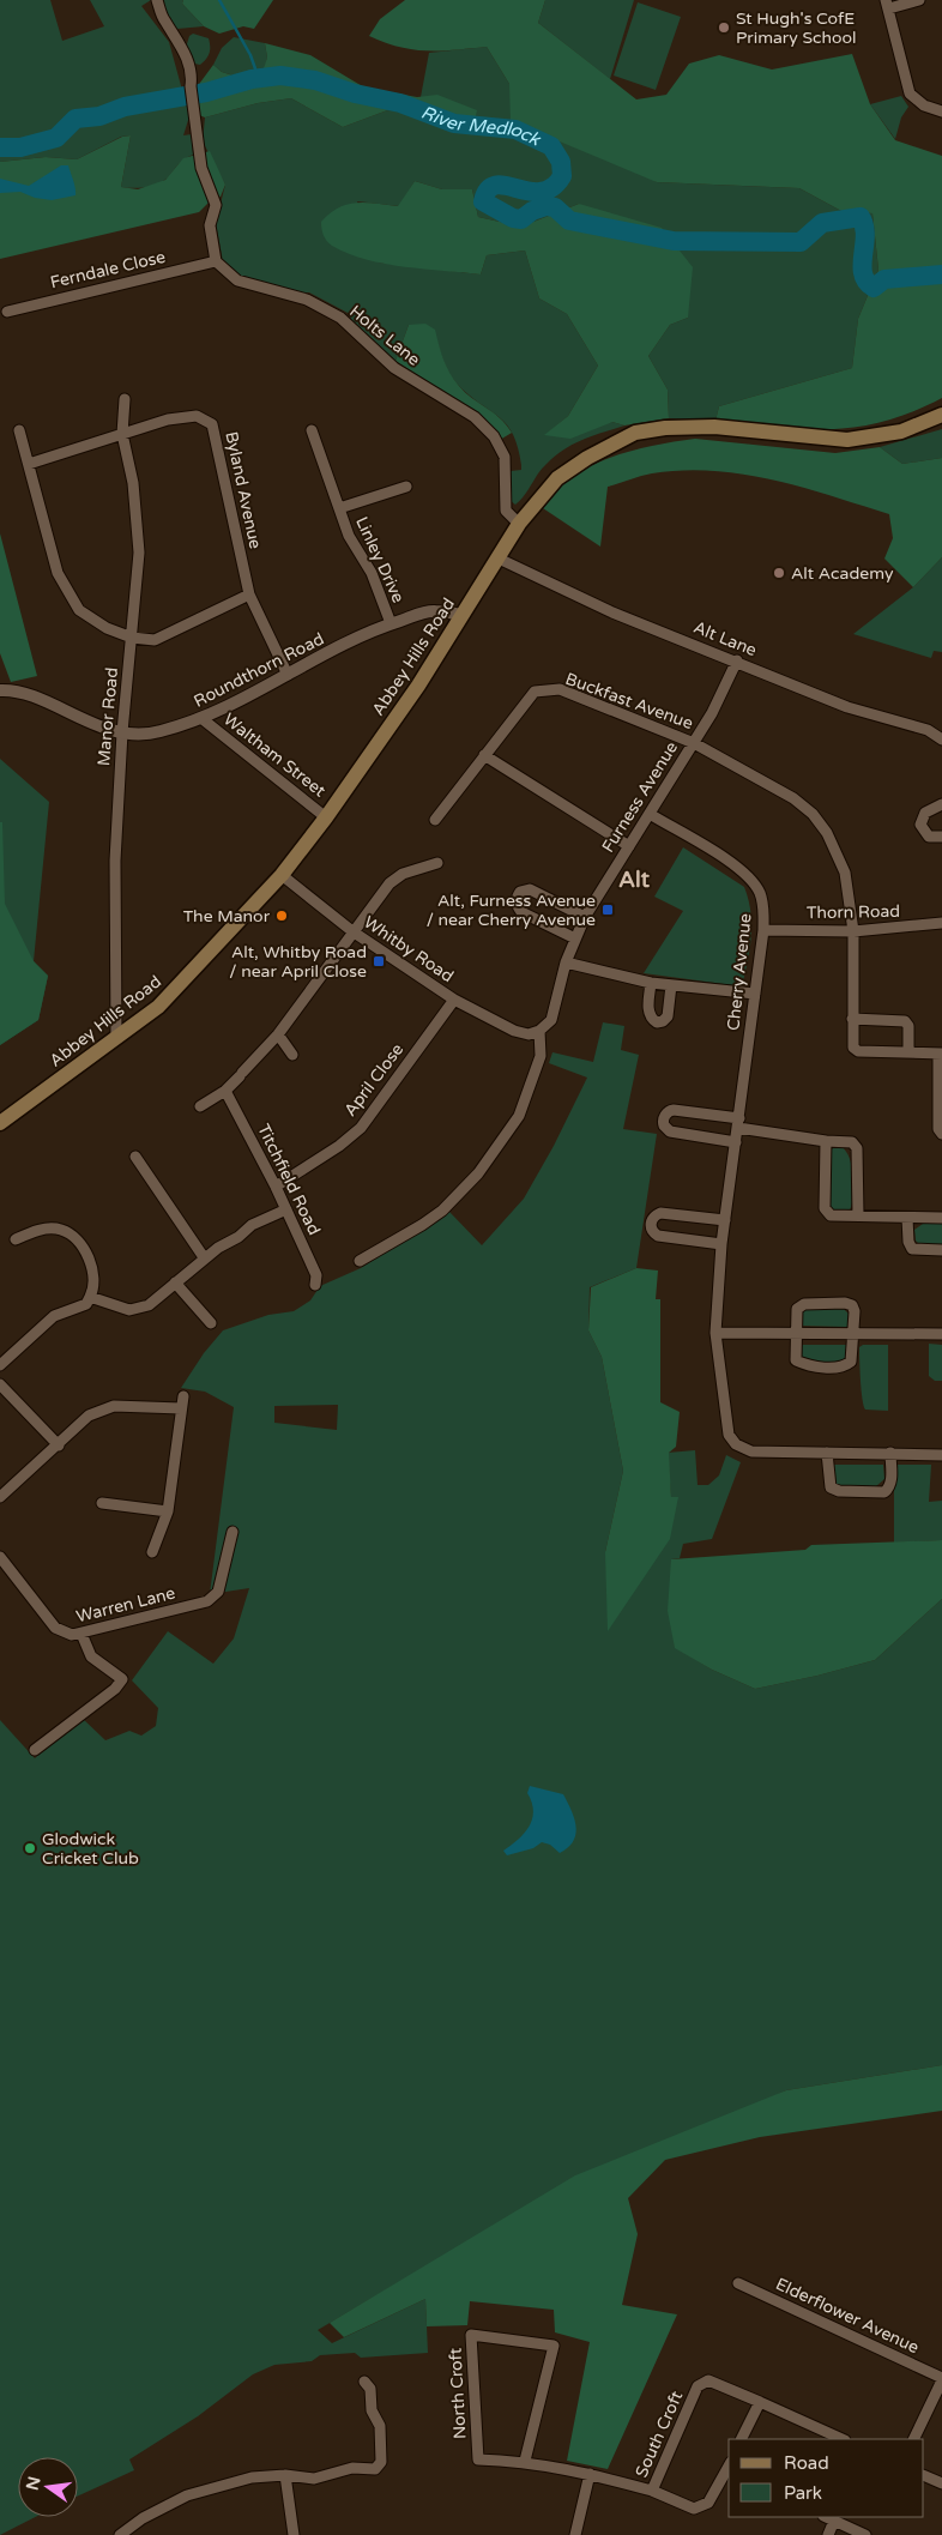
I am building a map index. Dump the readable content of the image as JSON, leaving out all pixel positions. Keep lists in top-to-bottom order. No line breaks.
{"streets":{"main road":["Abbey Hills Road"],"street":["Ferndale Close","Holts Lane","Byland Avenue","Linley Drive","Alt Lane","Roundthorn Road","Buckfast Avenue","Manor Road","Waltham Street","Furness Avenue","Thorn Road","Whitby Road","Cherry Avenue","April Close","Titchfield Road","Warren Lane","Elderflower Avenue","North Croft","South Croft"]},"crossings":[["Ferndale Close","Holts Lane"],["Holts Lane","Abbey Hills Road"],["Byland Avenue","Roundthorn Road"],["Byland Avenue","Manor Road"],["Linley Drive","Roundthorn Road"],["Alt Lane","Abbey Hills Road"],["Alt Lane","Furness Avenue"],["Abbey Hills Road","Roundthorn Road"],["Abbey Hills Road","Manor Road"],["Abbey Hills Road","Waltham Street"],["Abbey Hills Road","Whitby Road"],["Roundthorn Road","Manor Road"],["Roundthorn Road","Waltham Street"],["Buckfast Avenue","Furness Avenue"],["Buckfast Avenue","Thorn Road"],["Furness Avenue","Whitby Road"],["Furness Avenue","Cherry Avenue"],["Thorn Road","Cherry Avenue"],["Whitby Road","April Close"],["April Close","Titchfield Road"],["North Croft","South Croft"]],"districts":["Alt"],"water":["River Medlock"],"places":{"other":["St Hugh's CofE Primary School","Alt Academy","The Manor","Glodwick Cricket Club"],"transit":["Alt, Furness Avenue / near Cherry Avenue","Alt, Whitby Road / near April Close"]},"legend":["Road","Park"],"north":"left"}
